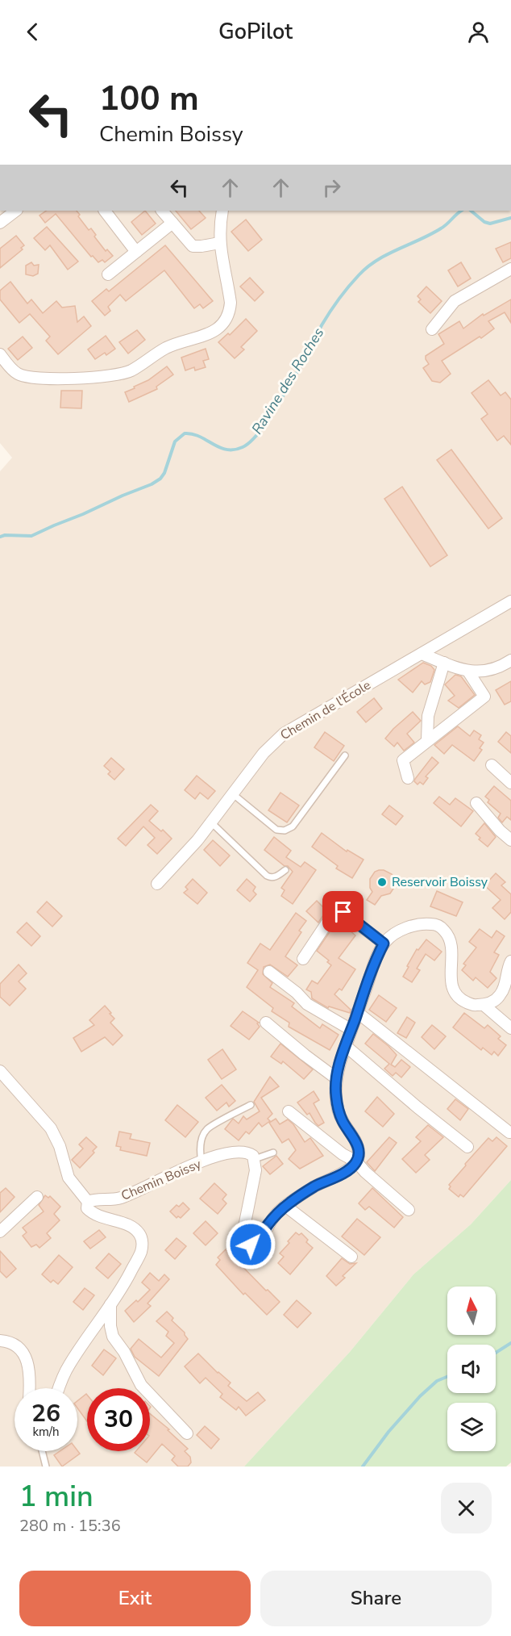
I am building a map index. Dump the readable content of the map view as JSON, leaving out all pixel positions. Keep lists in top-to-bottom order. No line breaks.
{"streets":{"street":["Chemin de l'École","Chemin Boissy"]},"water":["Ravine des Roches"],"places":["Reservoir Boissy"],"north":"top","page":{"header":"GoPilot","turn":["100 m","Chemin Boissy"],"speed":"26 km/h","limit":"30","heading":["1 min","280 m · 15:36"],"buttons":["Exit","Share"]}}
